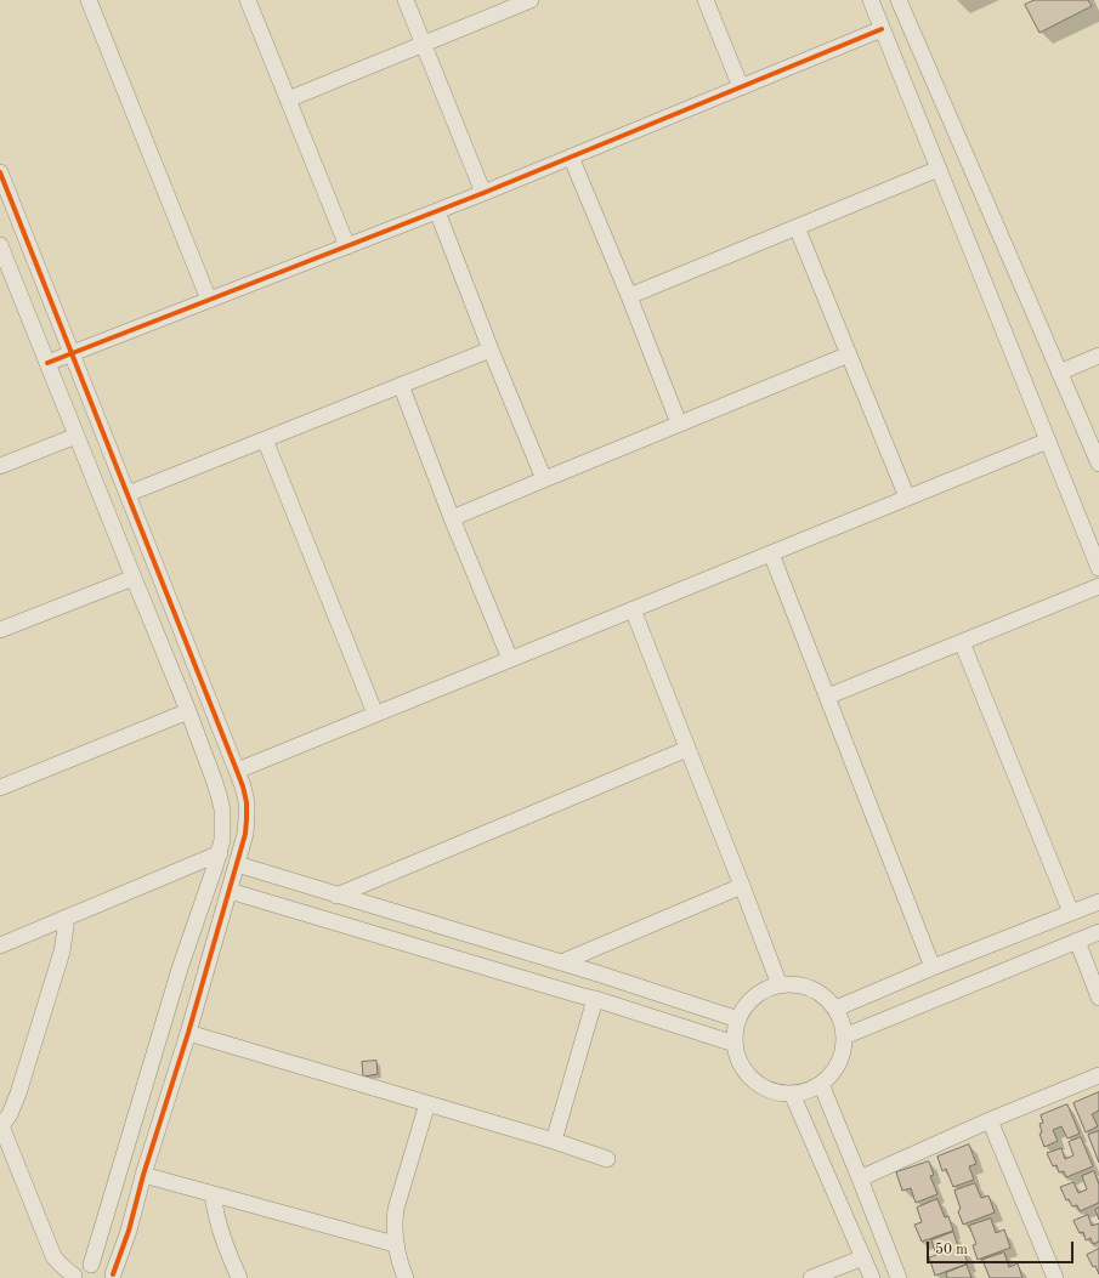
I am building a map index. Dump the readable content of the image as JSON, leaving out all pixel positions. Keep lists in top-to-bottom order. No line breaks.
{"scale_bar":"50 m"}
